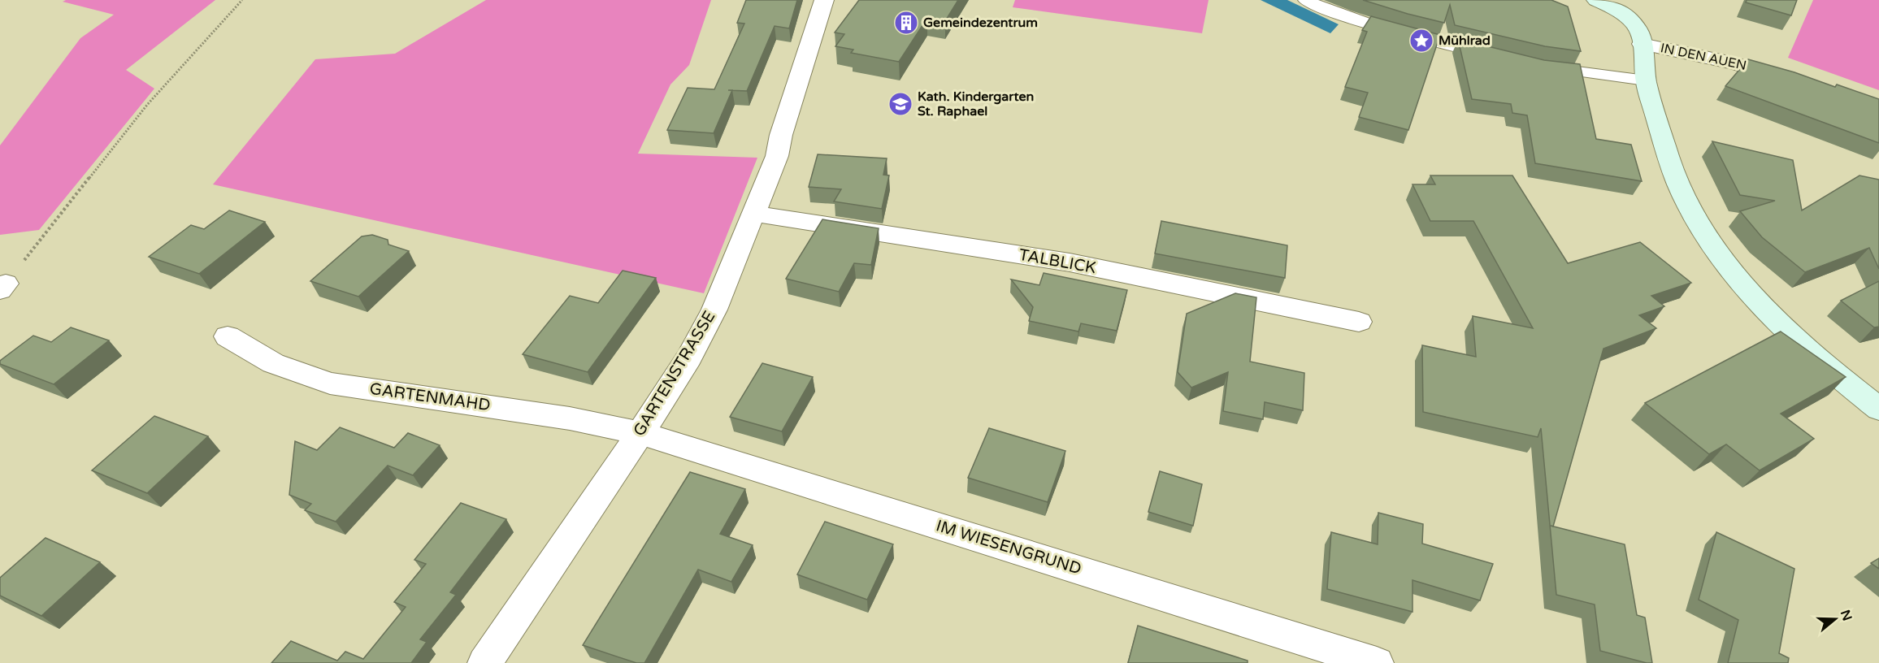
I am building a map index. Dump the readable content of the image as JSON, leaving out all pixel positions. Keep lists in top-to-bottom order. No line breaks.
{"streets":{"street":["IN DEN AUEN","TALBLICK","GARTENSTRASSE","GARTENMAHD","IM WIESENGRUND"]},"crossings":[["TALBLICK","GARTENSTRASSE"],["GARTENSTRASSE","GARTENMAHD"],["GARTENSTRASSE","IM WIESENGRUND"],["GARTENMAHD","IM WIESENGRUND"]],"places":{"building":["Gemeindezentrum"],"place":["Mühlrad"],"school or university":["Kath. Kindergarten St. Raphael"]},"north":"right"}
